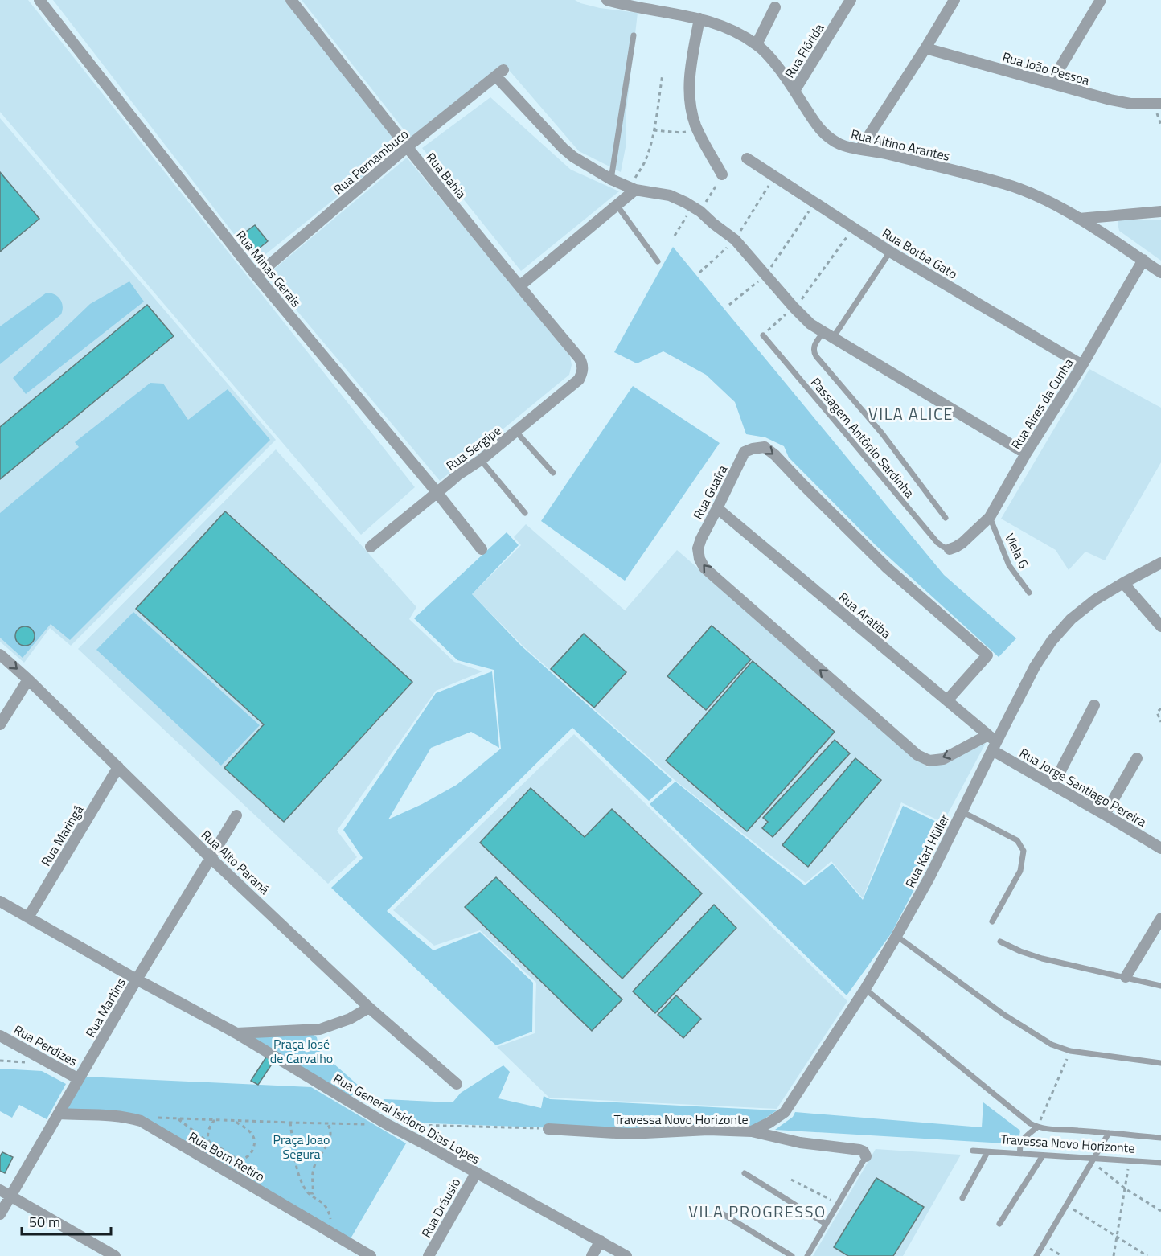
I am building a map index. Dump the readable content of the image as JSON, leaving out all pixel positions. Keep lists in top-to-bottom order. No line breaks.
{"streets":{"street":["Rua Flórida","Rua João Pessoa","Rua Altino Arantes","Rua Pernambuco","Rua Bahia","Rua Borba Gato","Rua Minas Gerais","Rua Aires da Cunha","Rua Sergipe","Rua Guaíra","Rua Aratiba","Rua Jorge Santiago Pereira","Rua Maringá","Rua Karl Hüller","Rua Alto Paraná","Rua Martins","Rua Perdizes","Rua General Isidoro Dias Lopes","Travessa Novo Horizonte","Rua Bom Retiro","Rua Dráusio"],"lane":["Passagem Antônio Sardinha","Viela G"]},"crossings":[["Rua Flórida","Rua Altino Arantes"],["Rua Altino Arantes","Rua Aires da Cunha"],["Rua Pernambuco","Rua Bahia"],["Rua Pernambuco","Rua Minas Gerais"],["Rua Bahia","Rua Sergipe"],["Rua Borba Gato","Rua Aires da Cunha"],["Rua Minas Gerais","Rua Sergipe"],["Rua Aires da Cunha","Passagem Antônio Sardinha"],["Rua Aires da Cunha","Viela G"],["Rua Guaíra","Rua Aratiba"],["Rua Guaíra","Rua Jorge Santiago Pereira"],["Rua Guaíra","Rua Karl Hüller"],["Rua Aratiba","Rua Jorge Santiago Pereira"],["Rua Aratiba","Rua Karl Hüller"],["Rua Jorge Santiago Pereira","Rua Karl Hüller"],["Rua Maringá","Rua Alto Paraná"],["Rua Maringá","Rua General Isidoro Dias Lopes"],["Rua Karl Hüller","Travessa Novo Horizonte"],["Rua Alto Paraná","Rua Martins"],["Rua Martins","Rua Perdizes"],["Rua Martins","Rua General Isidoro Dias Lopes"],["Rua Martins","Rua Bom Retiro"],["Rua General Isidoro Dias Lopes","Rua Dráusio"]],"districts":["VILA ALICE","VILA PROGRESSO"],"parks":["Praça José de Carvalho","Praça Joao Segura"],"scale_bar":"50 m"}
